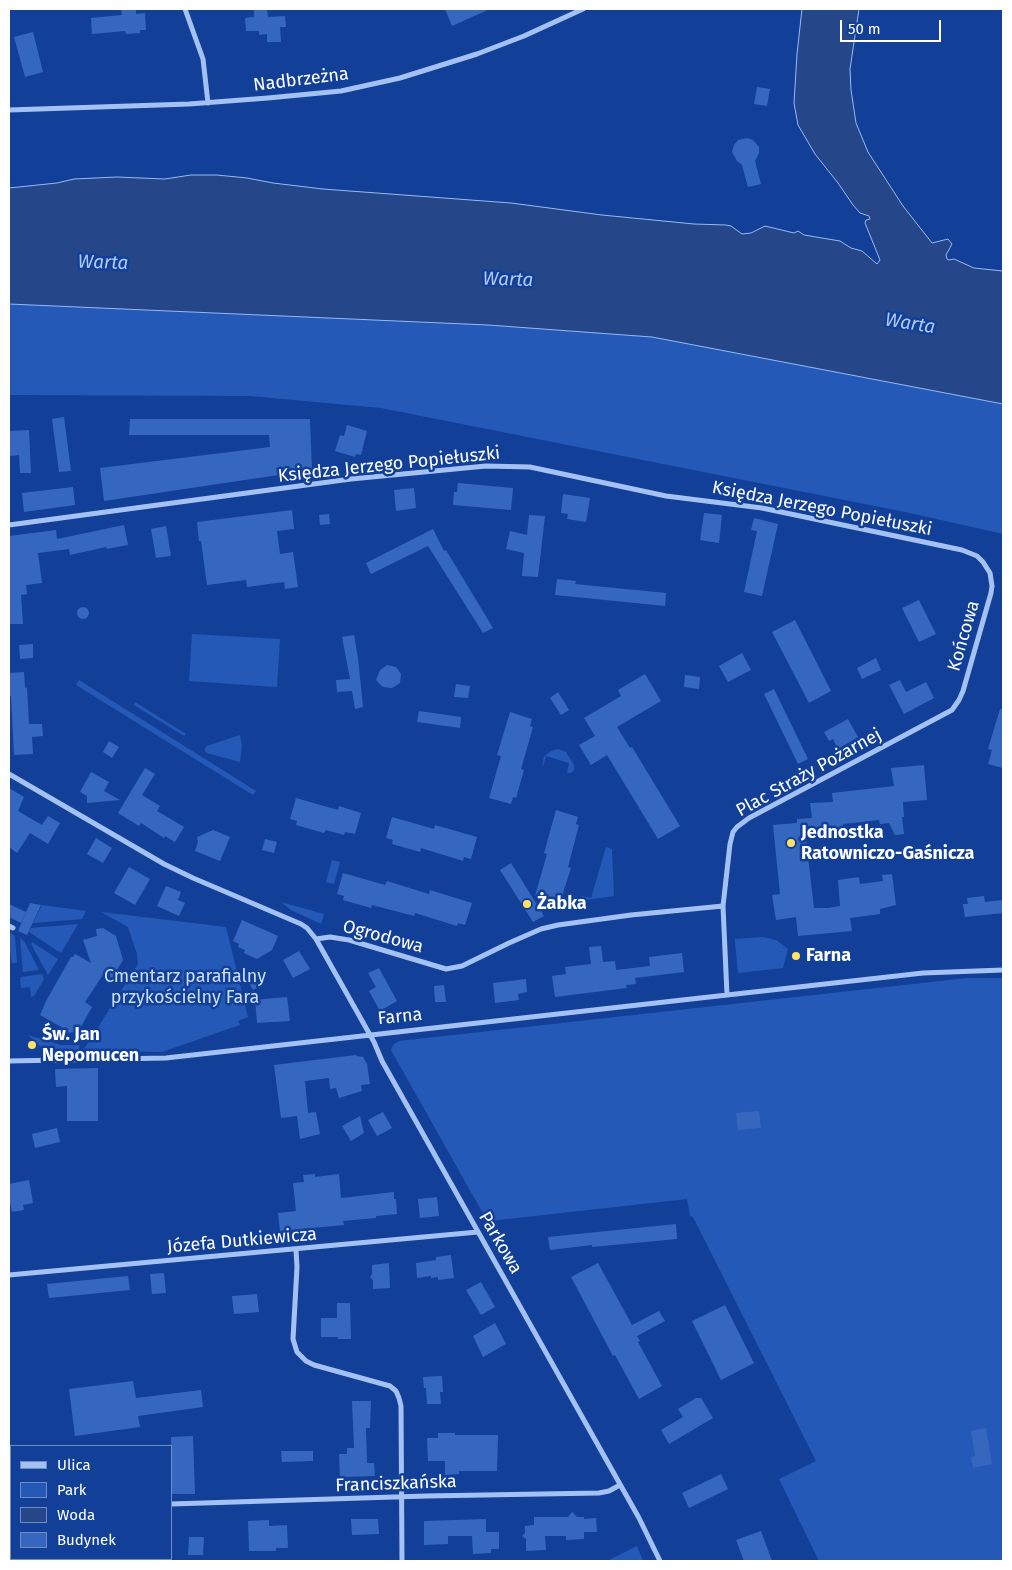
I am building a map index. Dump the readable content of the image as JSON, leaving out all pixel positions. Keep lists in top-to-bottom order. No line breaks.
{"streets":{"street":["Nadbrzeżna","Księdza Jerzego Popiełuszki","Końcowa","Plac Straży Pożarnej","Ogrodowa","Farna","Józefa Dutkiewicza","Parkowa","Franciszkańska"]},"crossings":[["Księdza Jerzego Popiełuszki","Końcowa"],["Końcowa","Plac Straży Pożarnej"],["Plac Straży Pożarnej","Ogrodowa"],["Plac Straży Pożarnej","Farna"],["Ogrodowa","Parkowa"],["Farna","Parkowa"],["Józefa Dutkiewicza","Parkowa"],["Parkowa","Franciszkańska"]],"water":["Warta"],"parks":["Cmentarz parafialny przykościelny Fara"],"places":["Jednostka Ratowniczo-Gaśnicza","Żabka","Farna","Św. Jan Nepomucen"],"legend":["Ulica","Park","Woda","Budynek"],"scale_bar":"50 m"}
